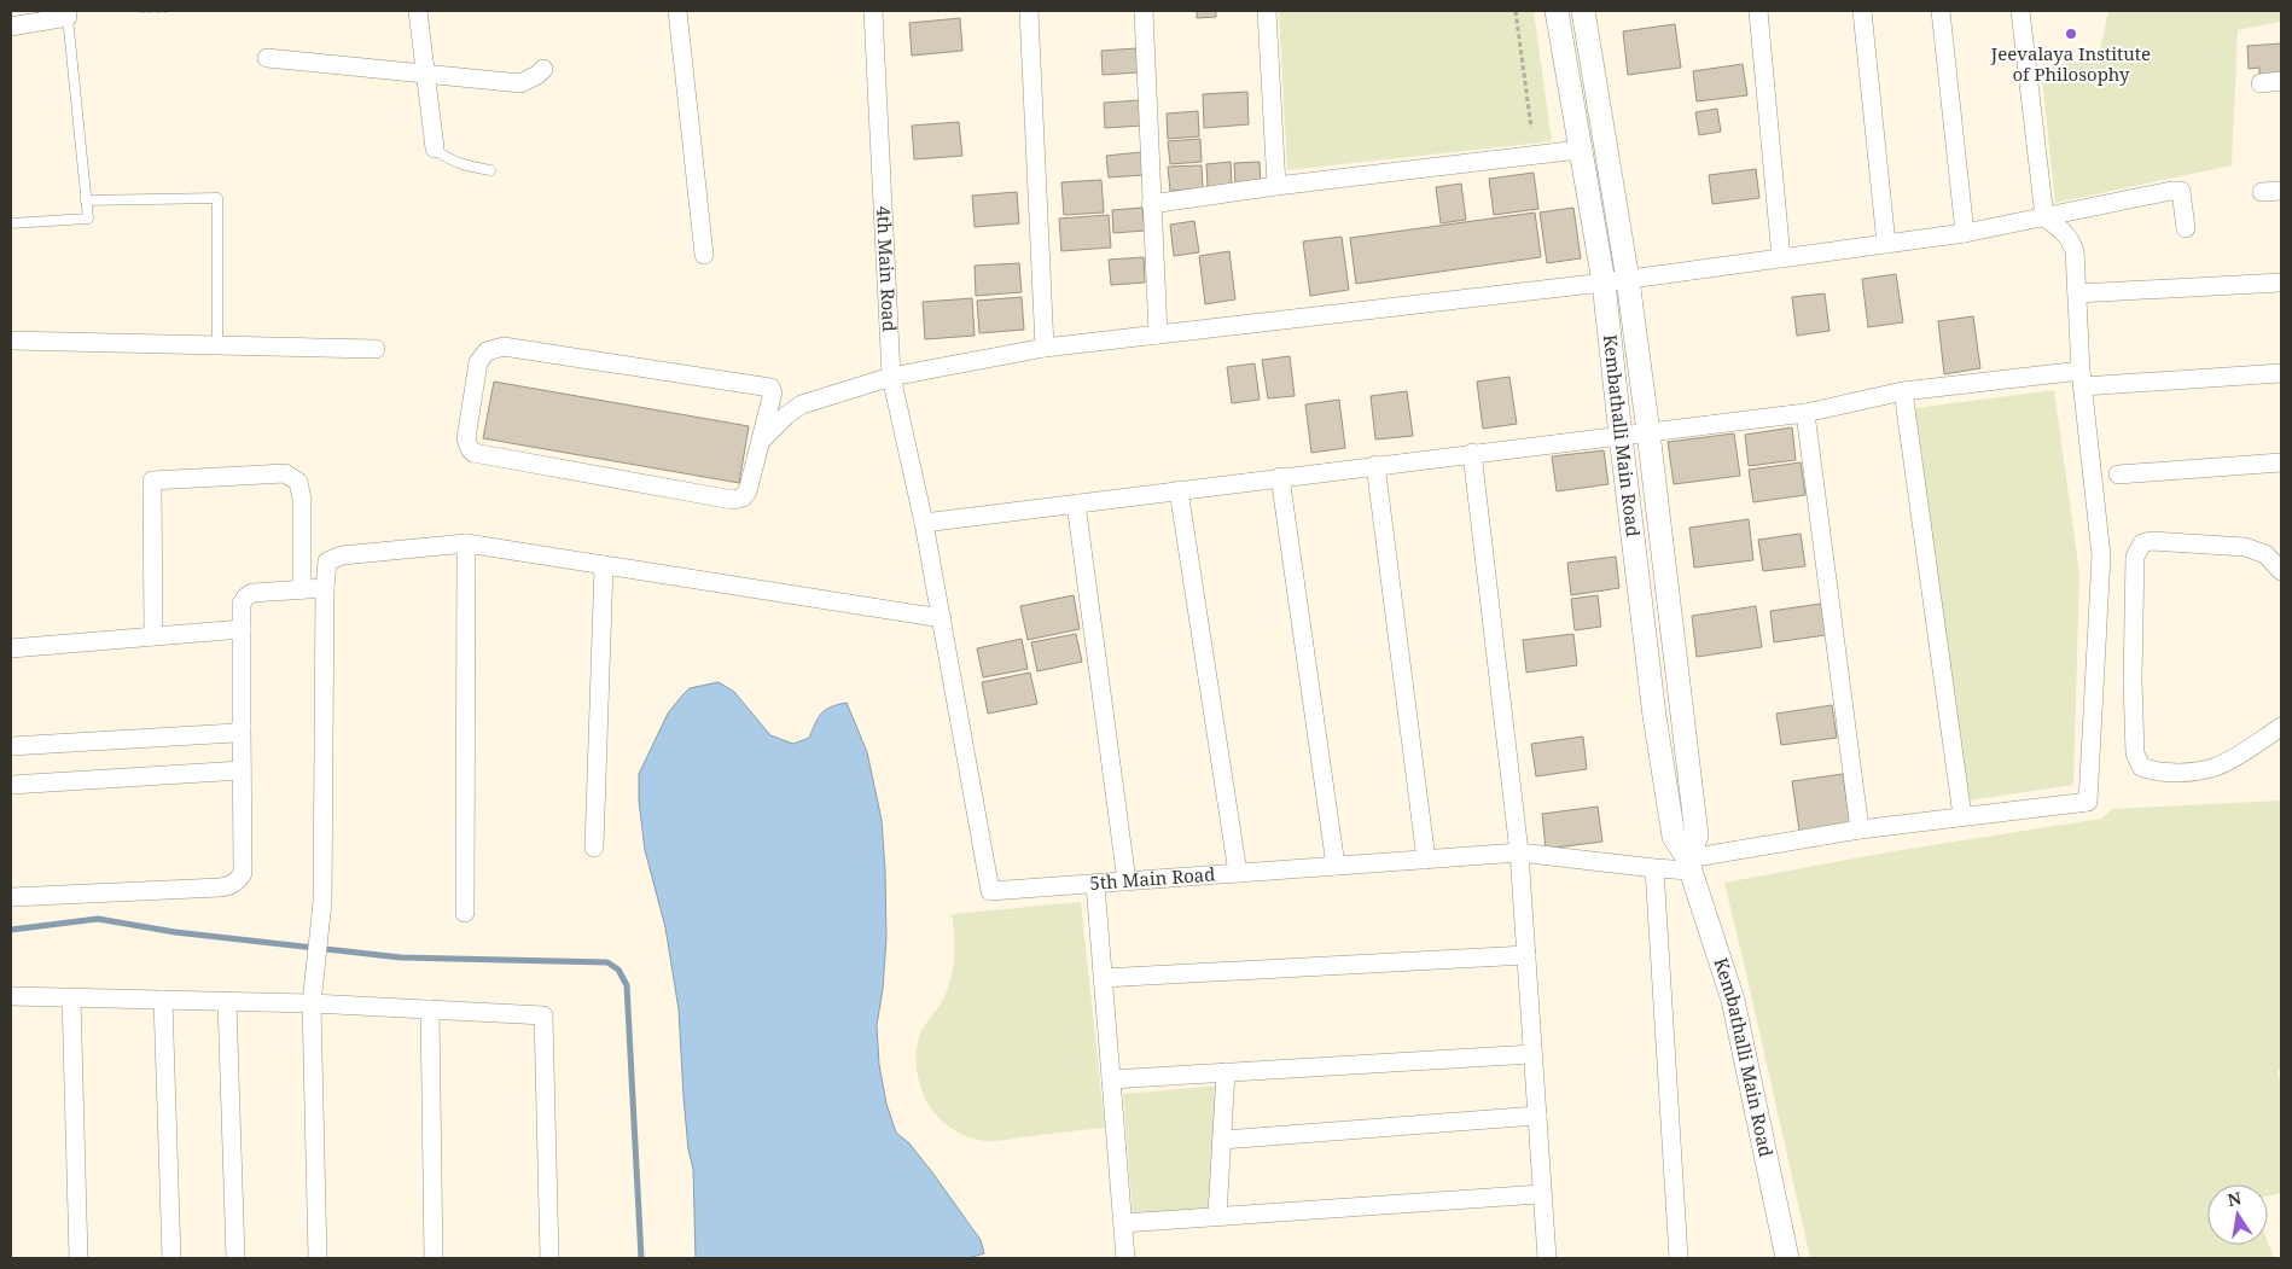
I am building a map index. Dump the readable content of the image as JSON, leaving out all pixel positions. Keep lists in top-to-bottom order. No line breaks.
{"streets":{"street":["4th Main Road","Kembathalli Main Road","5th Main Road"]},"crossings":[["4th Main Road","5th Main Road"],["Kembathalli Main Road","5th Main Road"]],"places":["Jeevalaya Institute of Philosophy"],"north":"top"}
